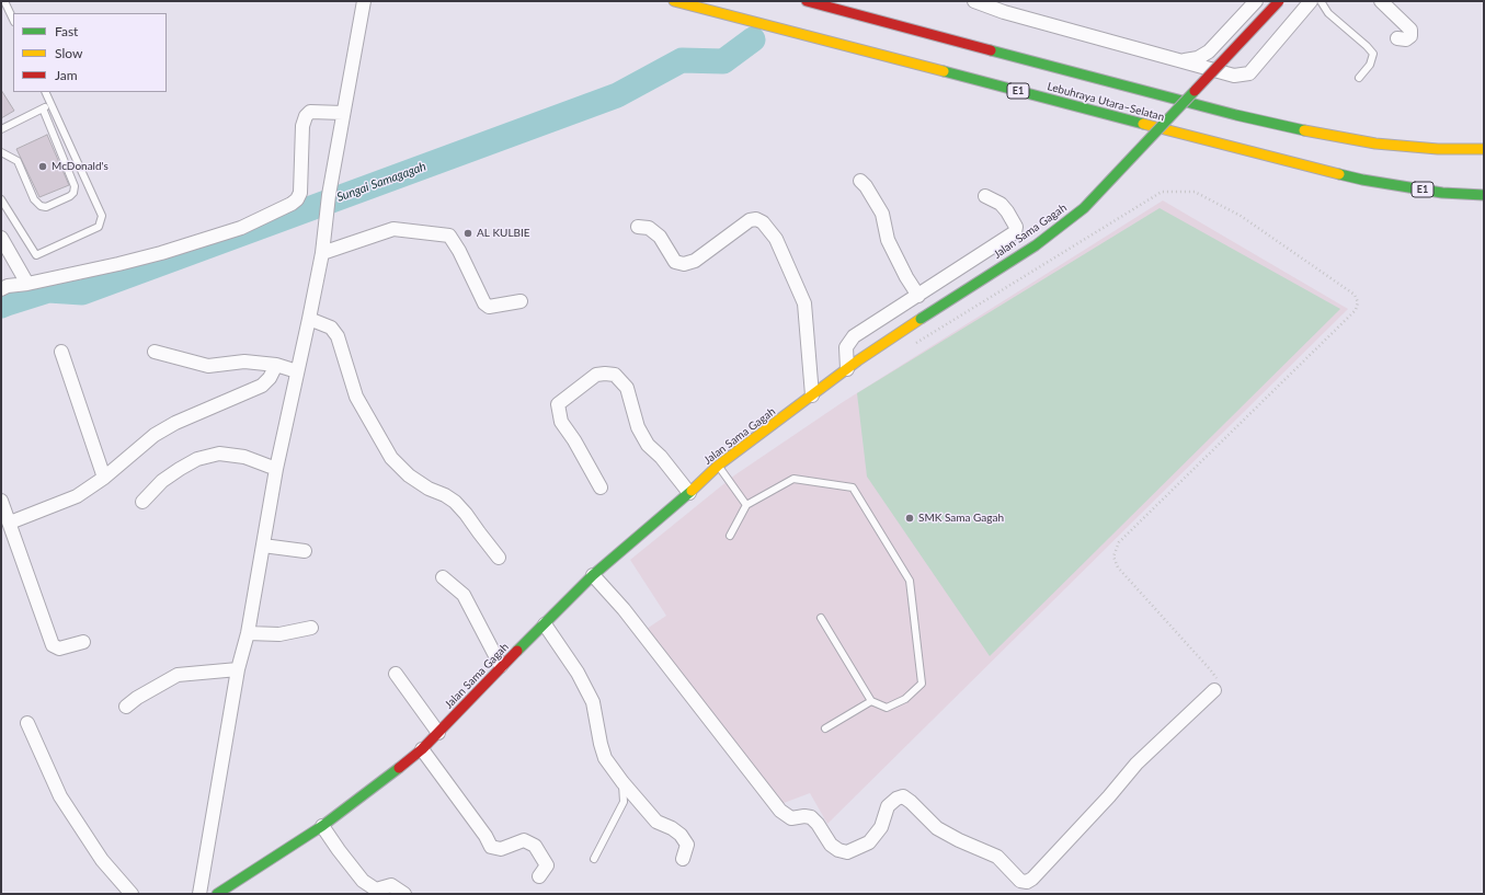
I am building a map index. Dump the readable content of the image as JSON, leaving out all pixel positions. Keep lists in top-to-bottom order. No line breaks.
{"streets":{"main road":["E1","Lebuhraya Utara–Selatan","Jalan Sama Gagah"]},"water":["Sungai Samagagah"],"places":["McDonald's","AL KULBIE","SMK Sama Gagah"],"legend":["Fast","Slow","Jam"]}
